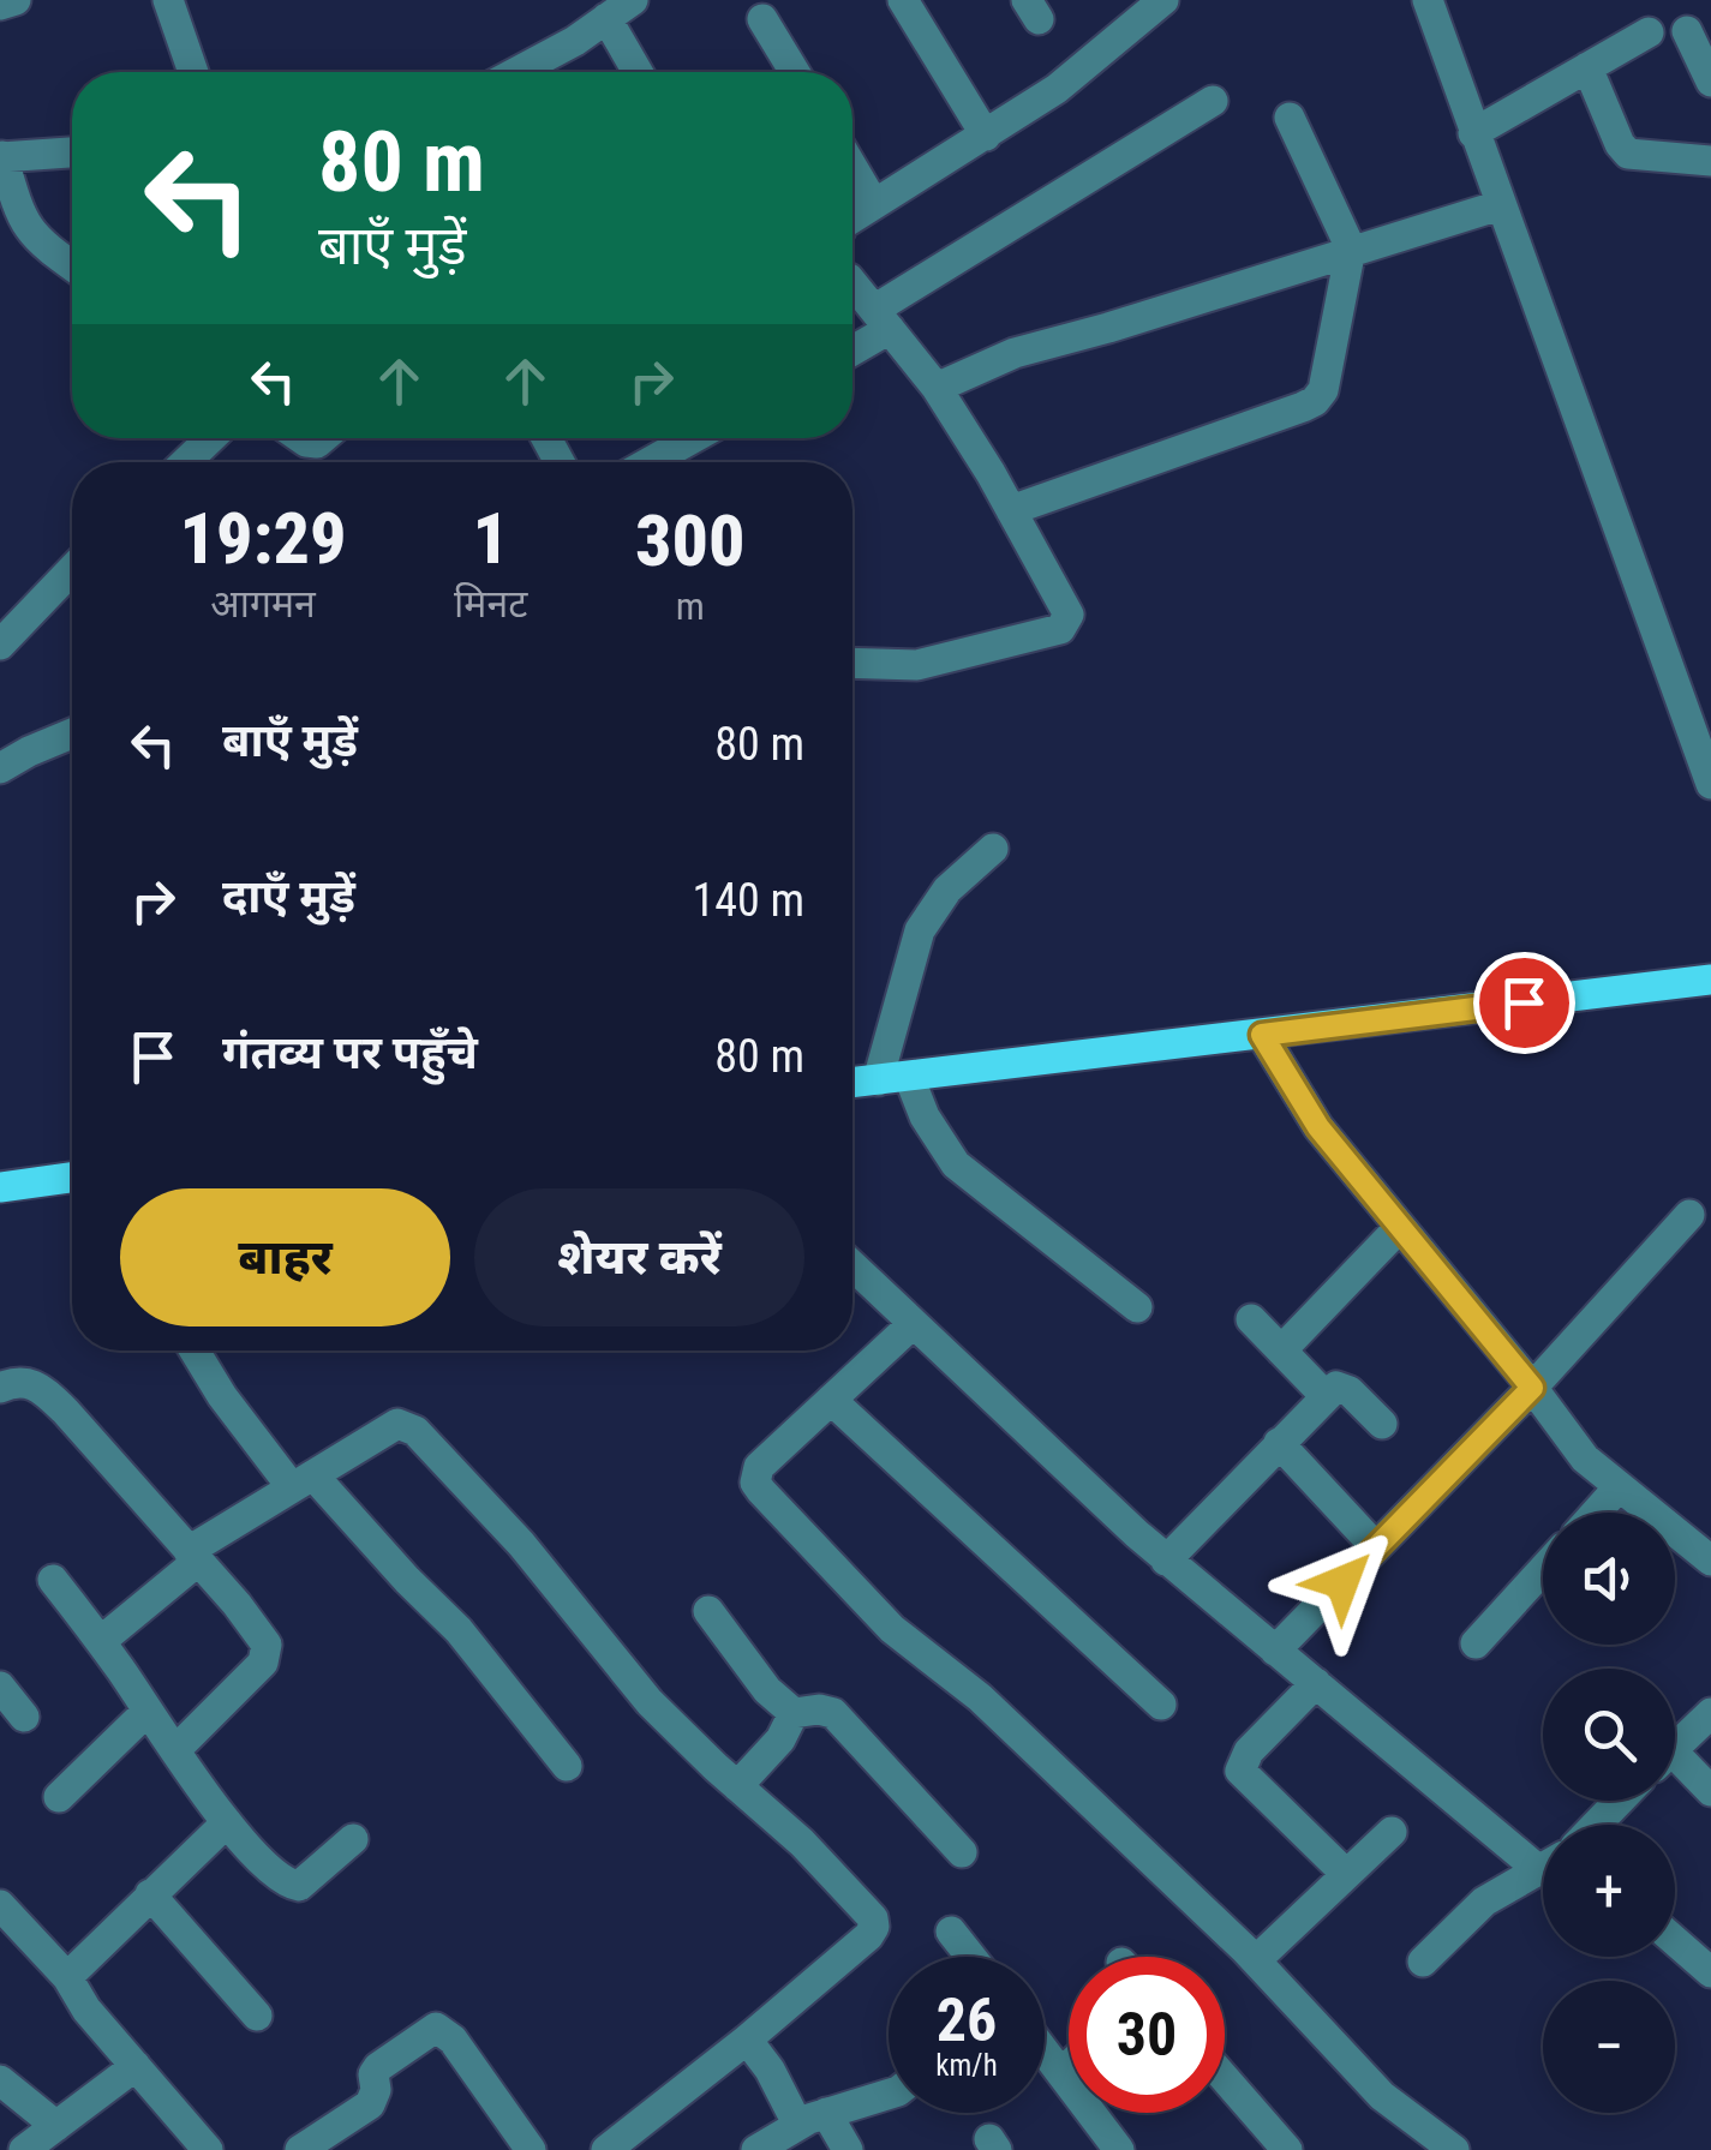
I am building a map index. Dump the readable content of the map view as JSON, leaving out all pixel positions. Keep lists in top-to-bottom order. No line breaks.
{"page":{"turn":["80 m","बाएँ मुड़ें"],"eta":["19:29","आगमन","1","मिनट","300","m"],"list":[{"name":"बाएँ मुड़ें","value":"80 m"},{"name":"दाएँ मुड़ें","value":"140 m"},{"name":"गंतव्य पर पहुँचे","value":"80 m"}],"buttons":["बाहर","शेयर करें"],"map_buttons":["+","−"],"speed":"26 km/h","limit":"30"}}
